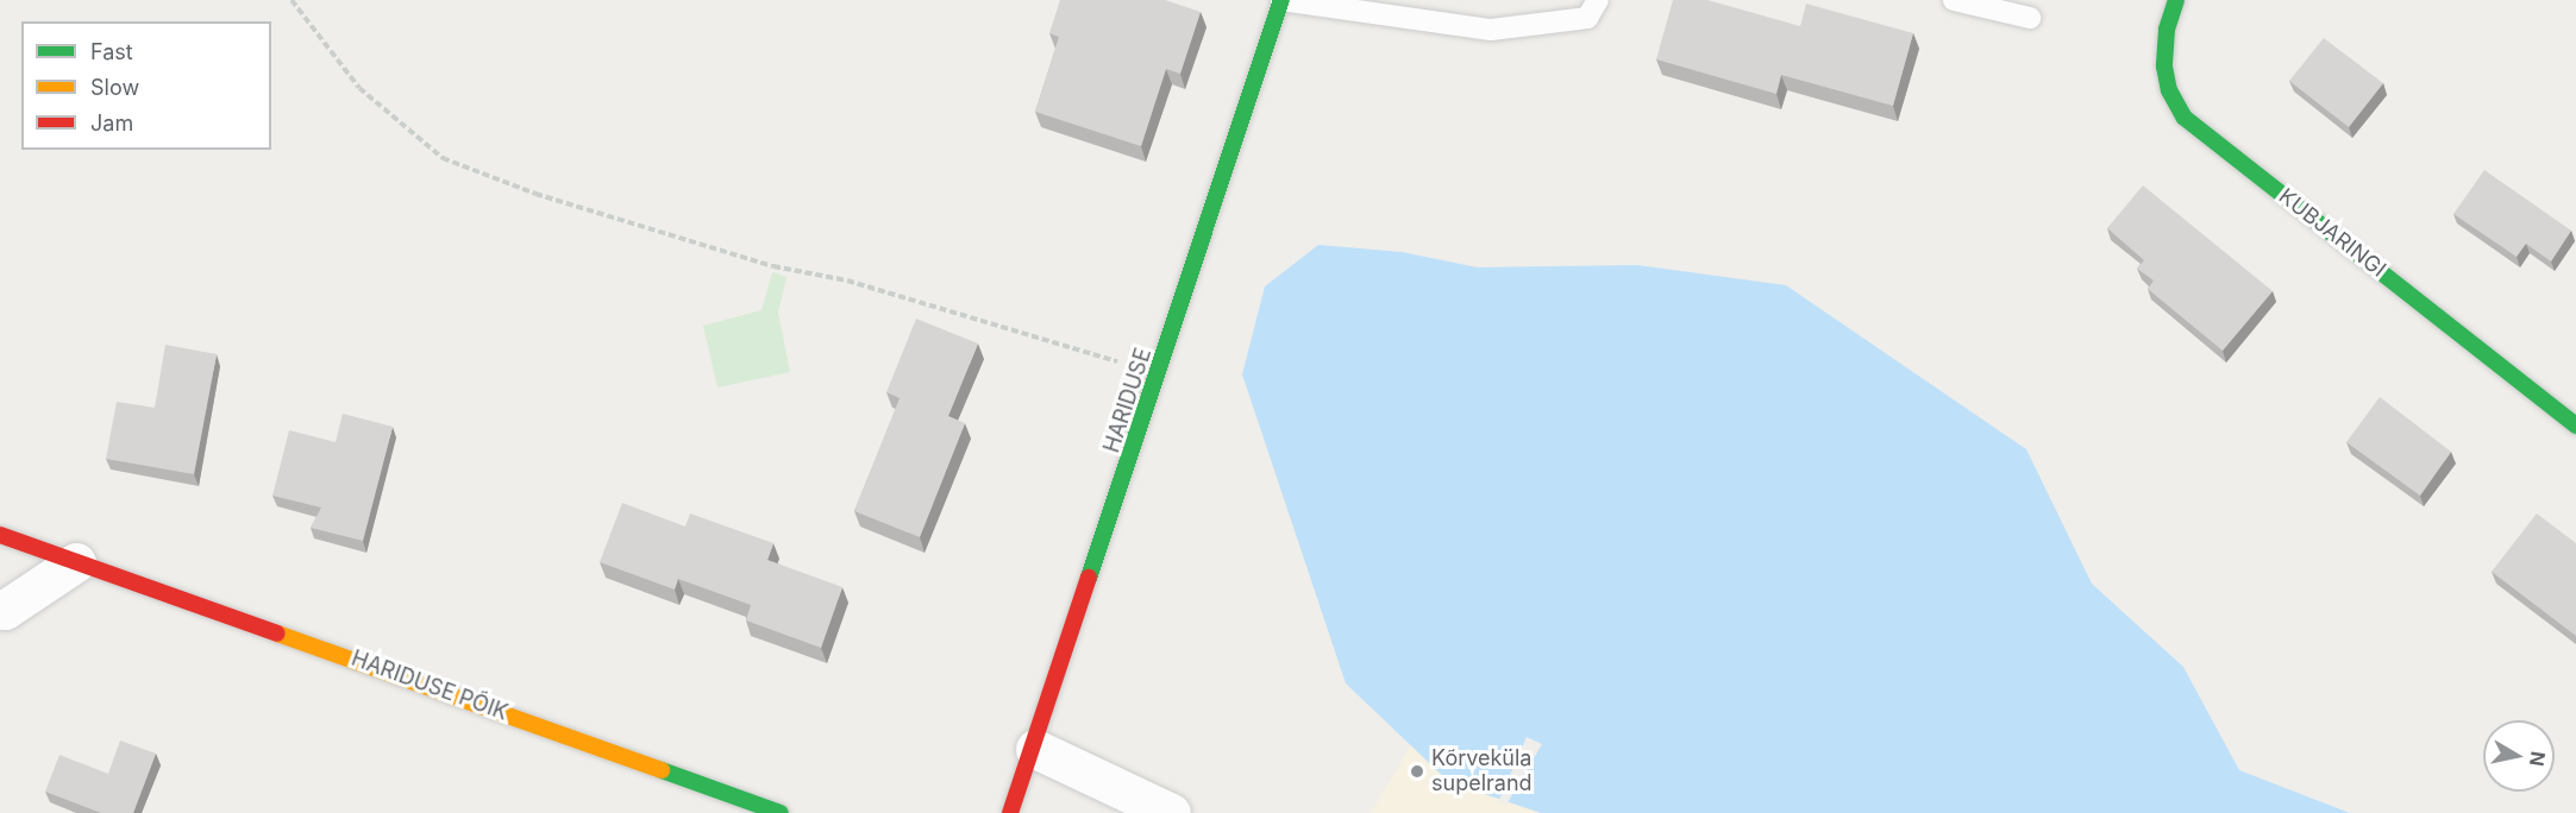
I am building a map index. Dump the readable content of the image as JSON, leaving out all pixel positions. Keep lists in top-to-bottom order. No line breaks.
{"streets":{"street":["KUBJARINGI","HARIDUSE","HARIDUSE PÕIK"]},"places":["Kõrveküla supelrand"],"legend":["Fast","Slow","Jam"],"north":"right"}
